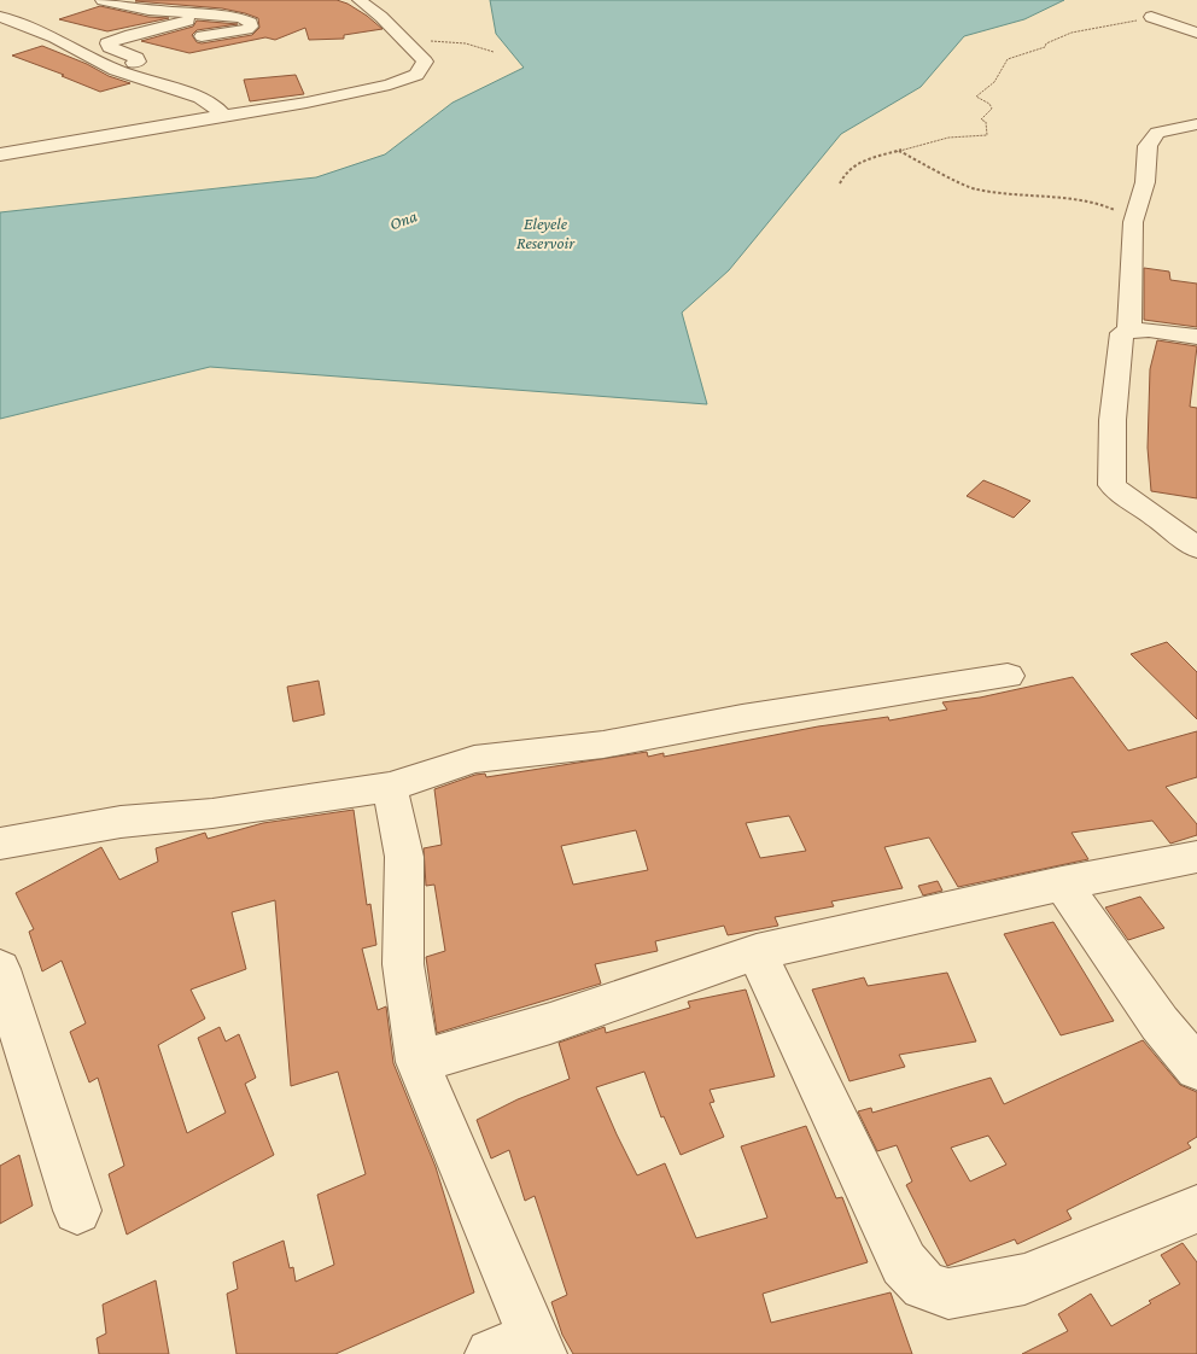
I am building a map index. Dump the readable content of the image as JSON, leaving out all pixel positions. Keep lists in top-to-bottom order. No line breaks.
{"water":["Ona","Eleyele Reservoir"]}
